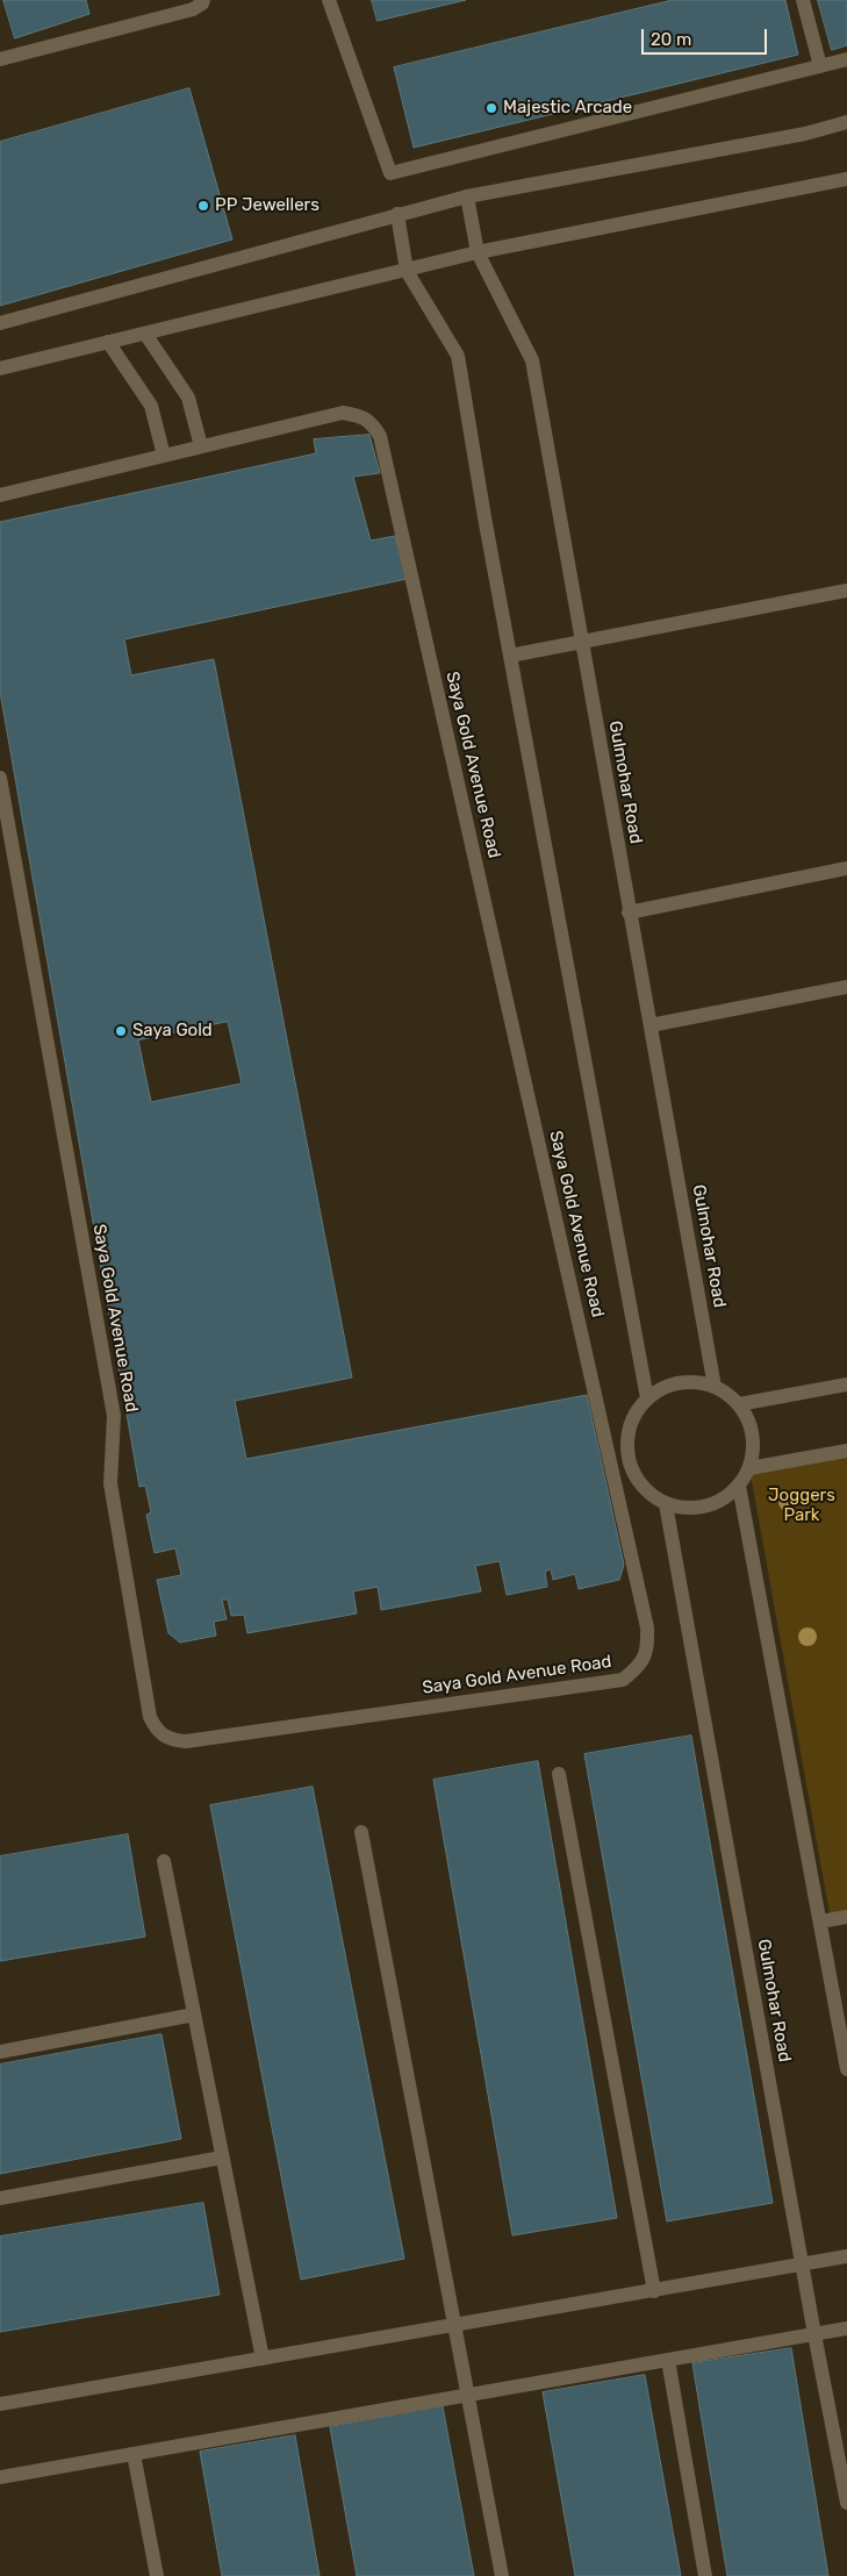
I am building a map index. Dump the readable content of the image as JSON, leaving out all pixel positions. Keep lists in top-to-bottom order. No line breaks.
{"streets":{"street":["Saya Gold Avenue Road","Gulmohar Road"]},"parks":["Joggers Park"],"places":["Majestic Arcade","PP Jewellers","Saya Gold"],"scale_bar":"20 m"}
